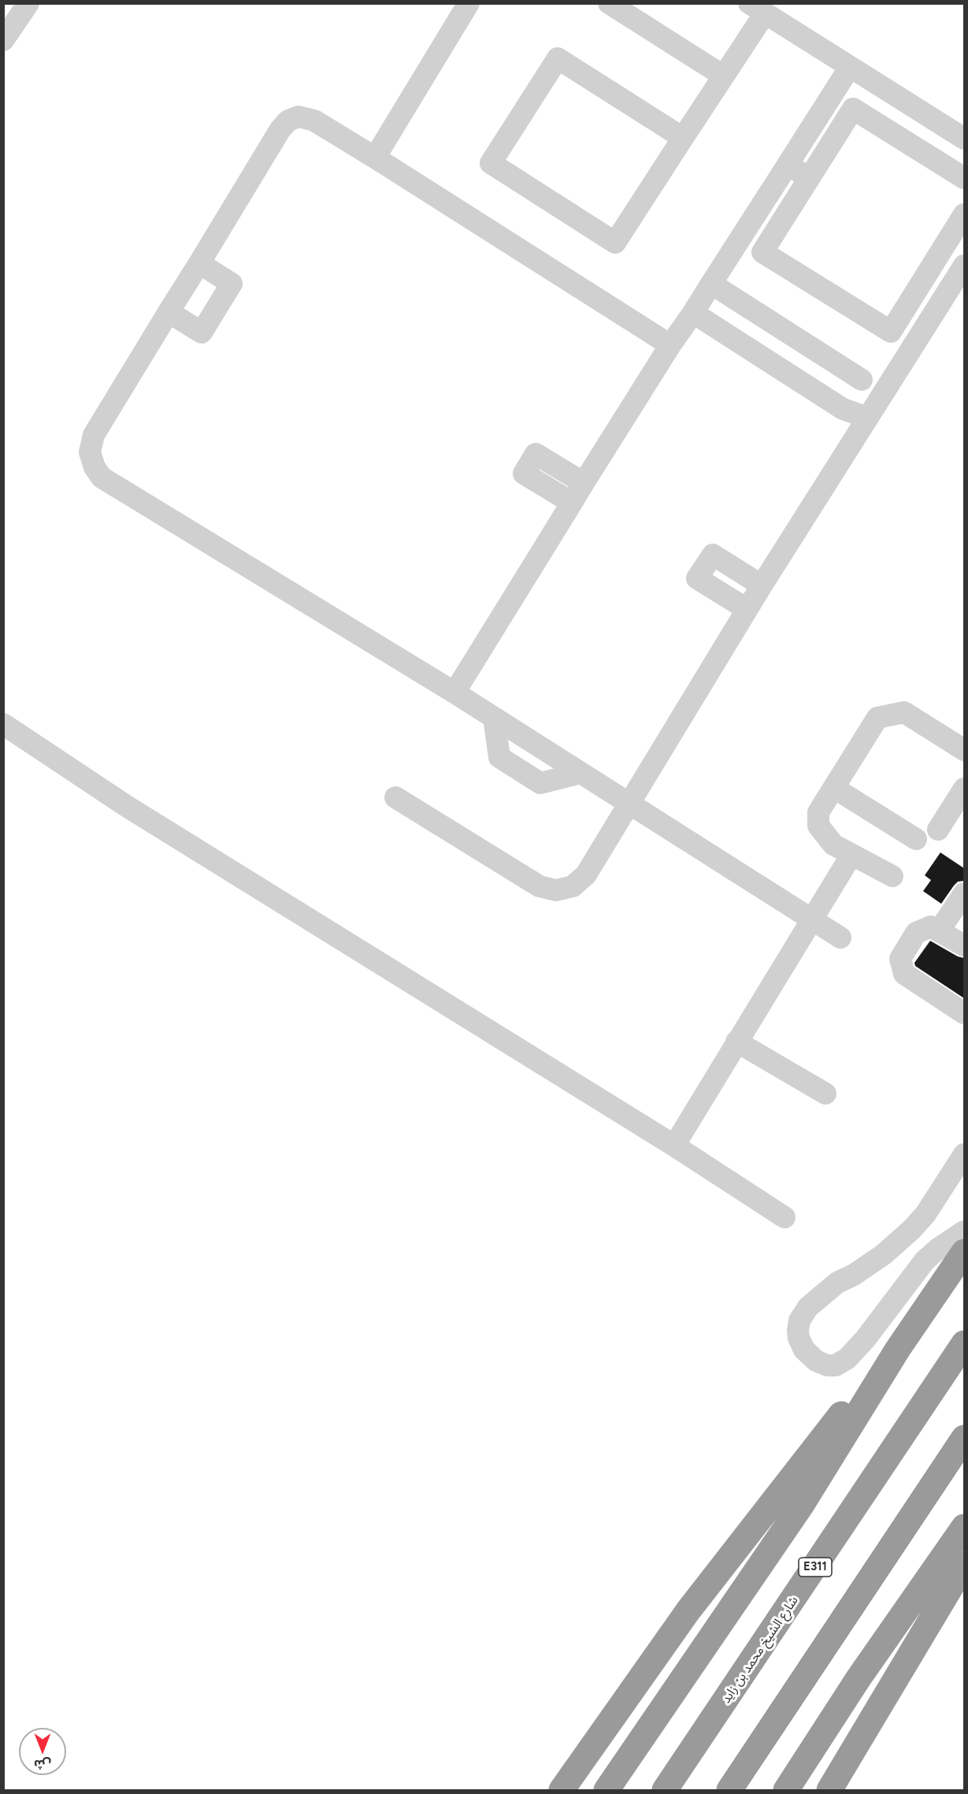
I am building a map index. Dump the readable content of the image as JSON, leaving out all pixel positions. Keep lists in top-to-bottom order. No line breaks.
{"streets":{"highway":["E311","شارع الشيخ محمد بن زايد"]},"north":"bottom"}
